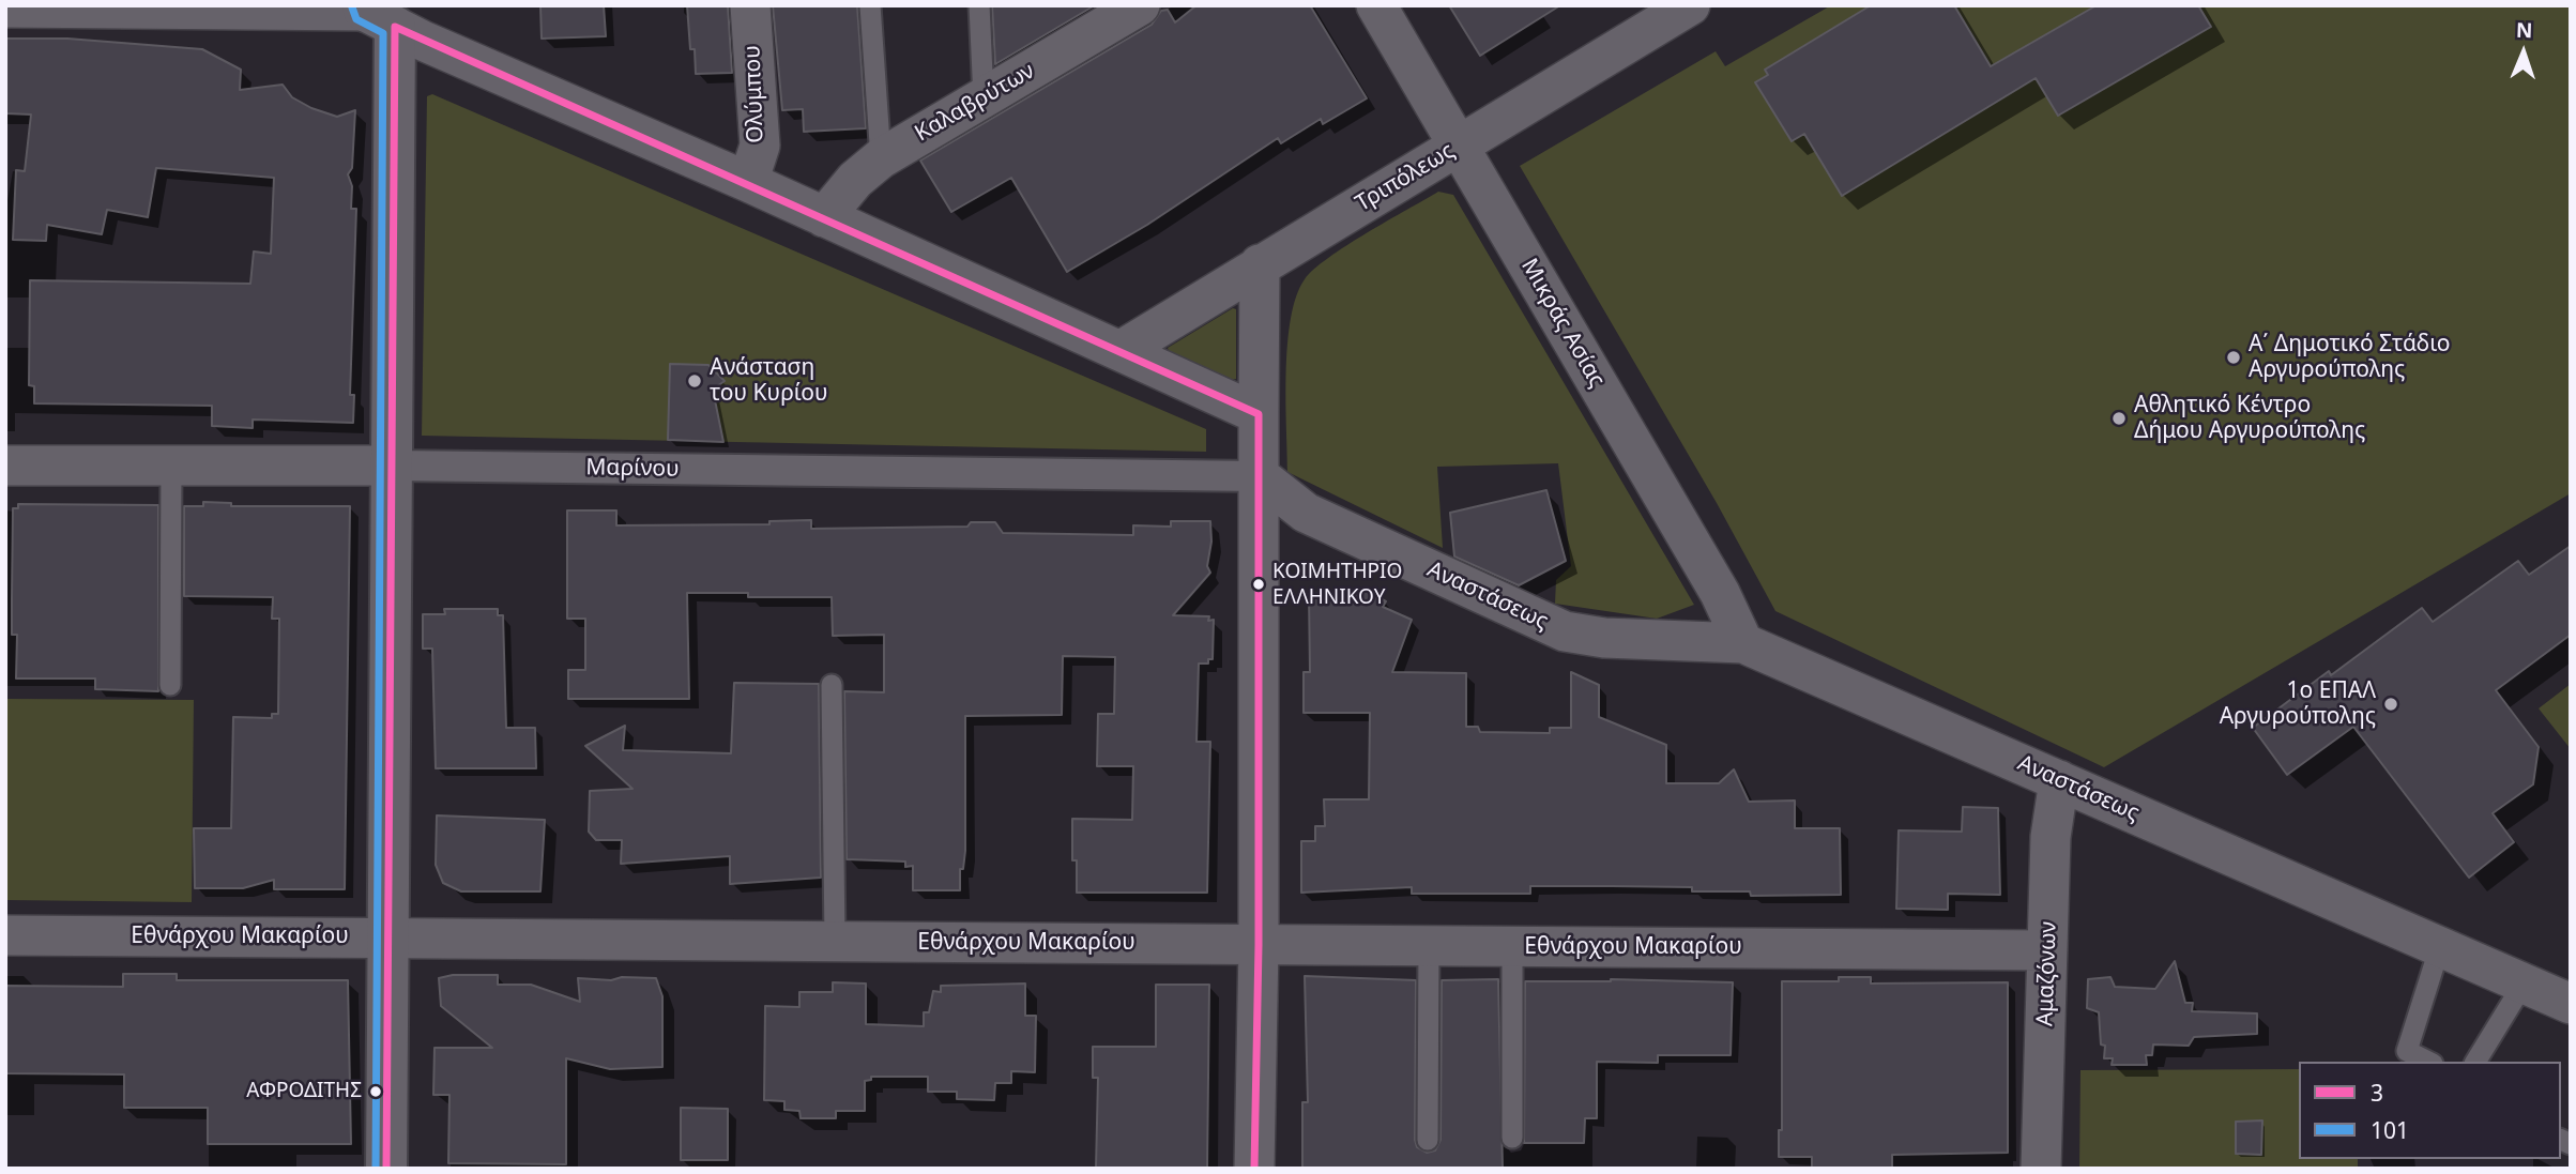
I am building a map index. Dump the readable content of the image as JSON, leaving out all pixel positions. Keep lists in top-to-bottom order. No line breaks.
{"streets":{"street":["Ολύμπου","Καλαβρύτων","Τριπόλεως","Μικράς Ασίας","Μαρίνου","Αναστάσεως","Εθνάρχου Μακαρίου","Αμαζόνων"]},"crossings":[["Τριπόλεως","Μικράς Ασίας"],["Μικράς Ασίας","Αναστάσεως"],["Μαρίνου","Αναστάσεως"],["Αναστάσεως","Αμαζόνων"],["Εθνάρχου Μακαρίου","Αμαζόνων"]],"places":["Α΄ Δημοτικό Στάδιο Αργυρούπολης","Ανάσταση του Κυρίου","Αθλητικό Κέντρο Δήμου Αργυρούπολης","ΚΟΙΜΗΤΗΡΙΟ ΕΛΛΗΝΙΚΟΥ","1o ΕΠΑΛ Αργυρούπολης","ΑΦΡΟΔΙΤΗΣ"],"lines":["transit line 101","transit line 3"],"legend":["3","101"],"north":"top"}
